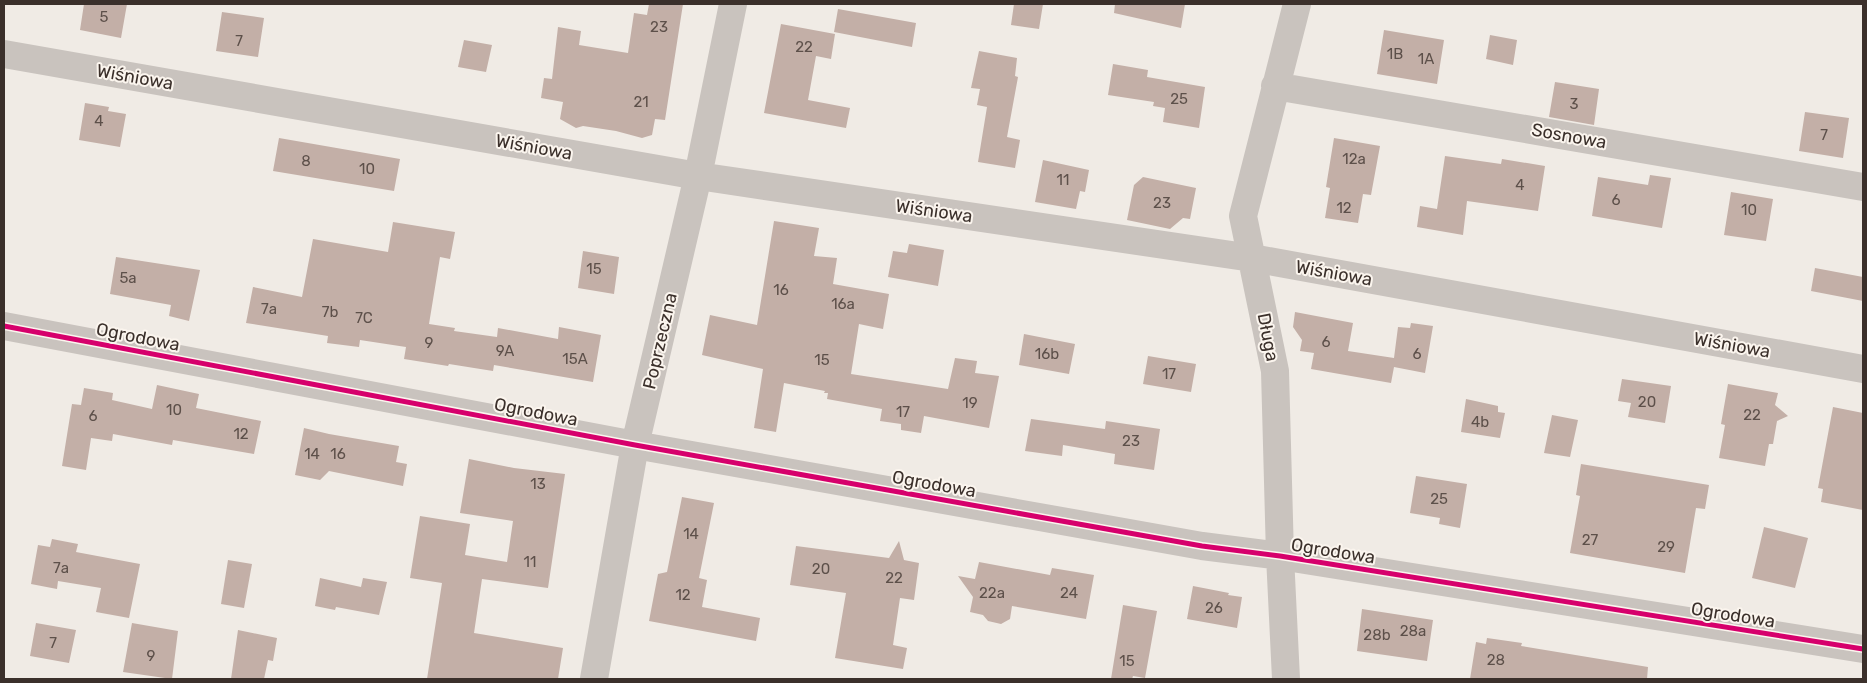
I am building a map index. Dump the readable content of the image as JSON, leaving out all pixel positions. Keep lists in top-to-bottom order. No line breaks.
{"streets":{"street":["Wiśniowa","Sosnowa","Ogrodowa","Długa","Poprzeczna"]},"crossings":[["Wiśniowa","Długa"],["Wiśniowa","Poprzeczna"],["Sosnowa","Długa"],["Ogrodowa","Długa"],["Ogrodowa","Poprzeczna"]],"house_numbers":["5","23","7","22","1B","1A","25","21","3","4","7","12a","8","10","11","4","6","23","12","10","15","5a","16","16a","7a","7b","7C","6","9","9A","16b","6","15A","15","17","20","19","10","17","22","6","4b","12","23","14","16","13","25","14","27","29","11","7a","20","22","22a","24","12","26","28a","28b","7","9","28","15"]}
